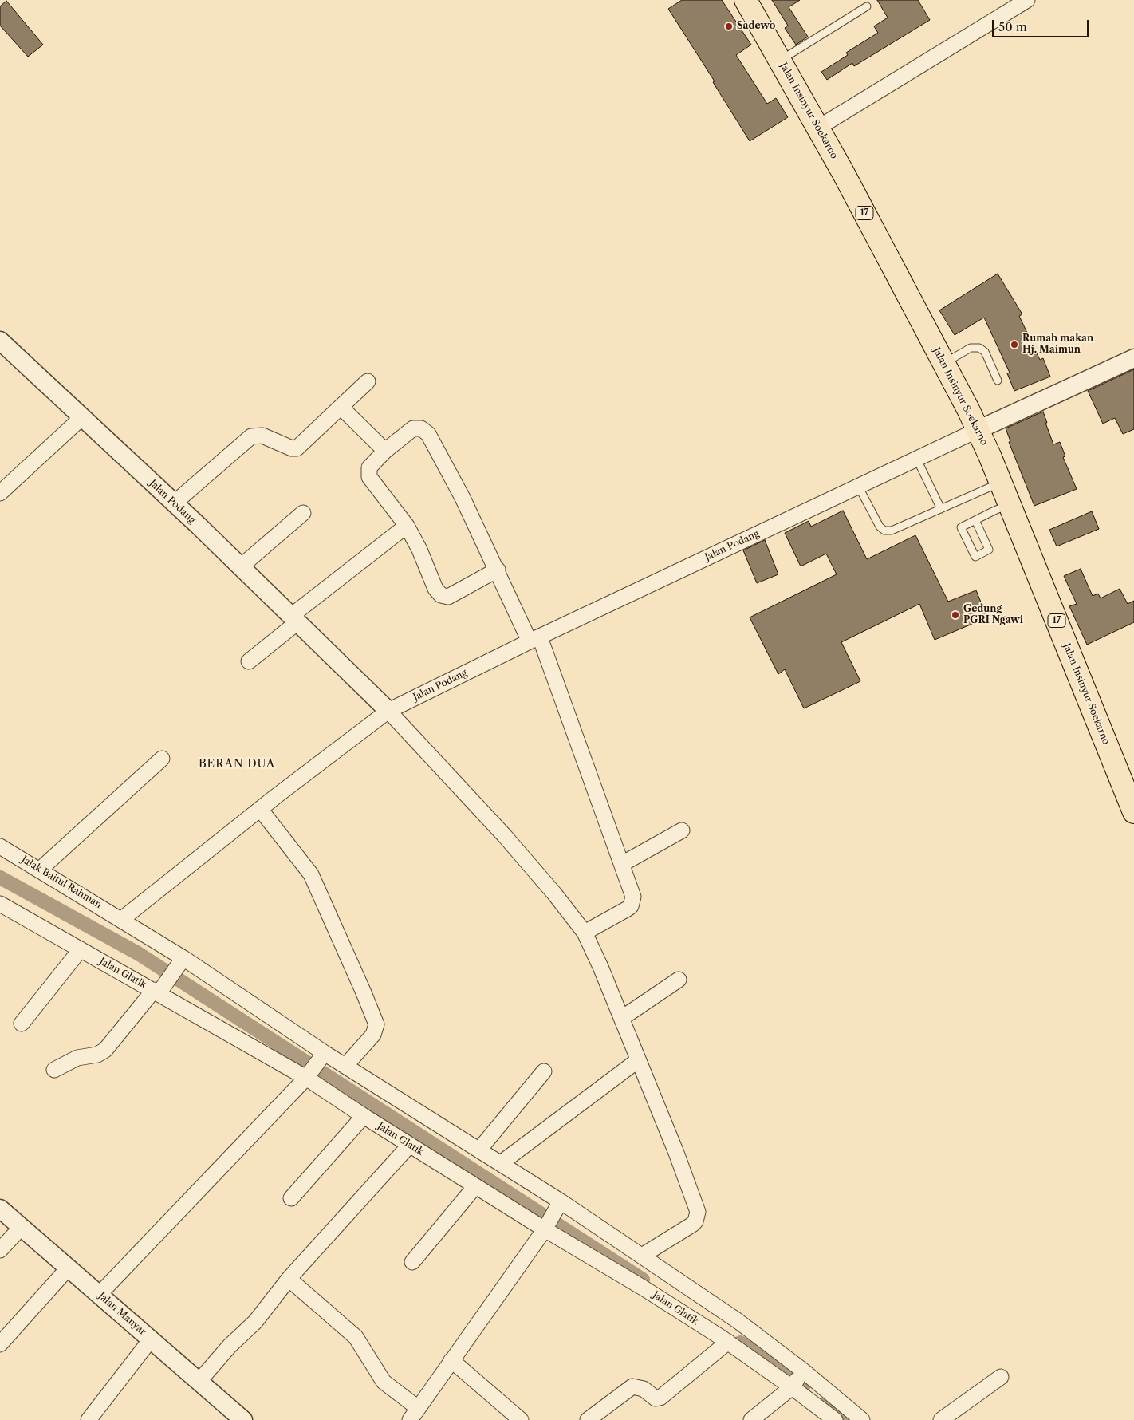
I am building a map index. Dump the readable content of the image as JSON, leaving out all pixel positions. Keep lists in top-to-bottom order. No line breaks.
{"streets":{"highway":["Jalan Insinyur Soekarno","17"],"street":["Jalan Podang","Jalak Baitul Rahman","Jalan Glatik","Jalan Manyar"]},"crossings":[["Jalan Insinyur Soekarno","Jalan Podang"],["Jalak Baitul Rahman","Jalan Glatik"]],"districts":["BERAN DUA"],"places":["Sadewo","Rumah makan Hj. Maimun","Gedung PGRI Ngawi"],"scale_bar":"50 m"}
